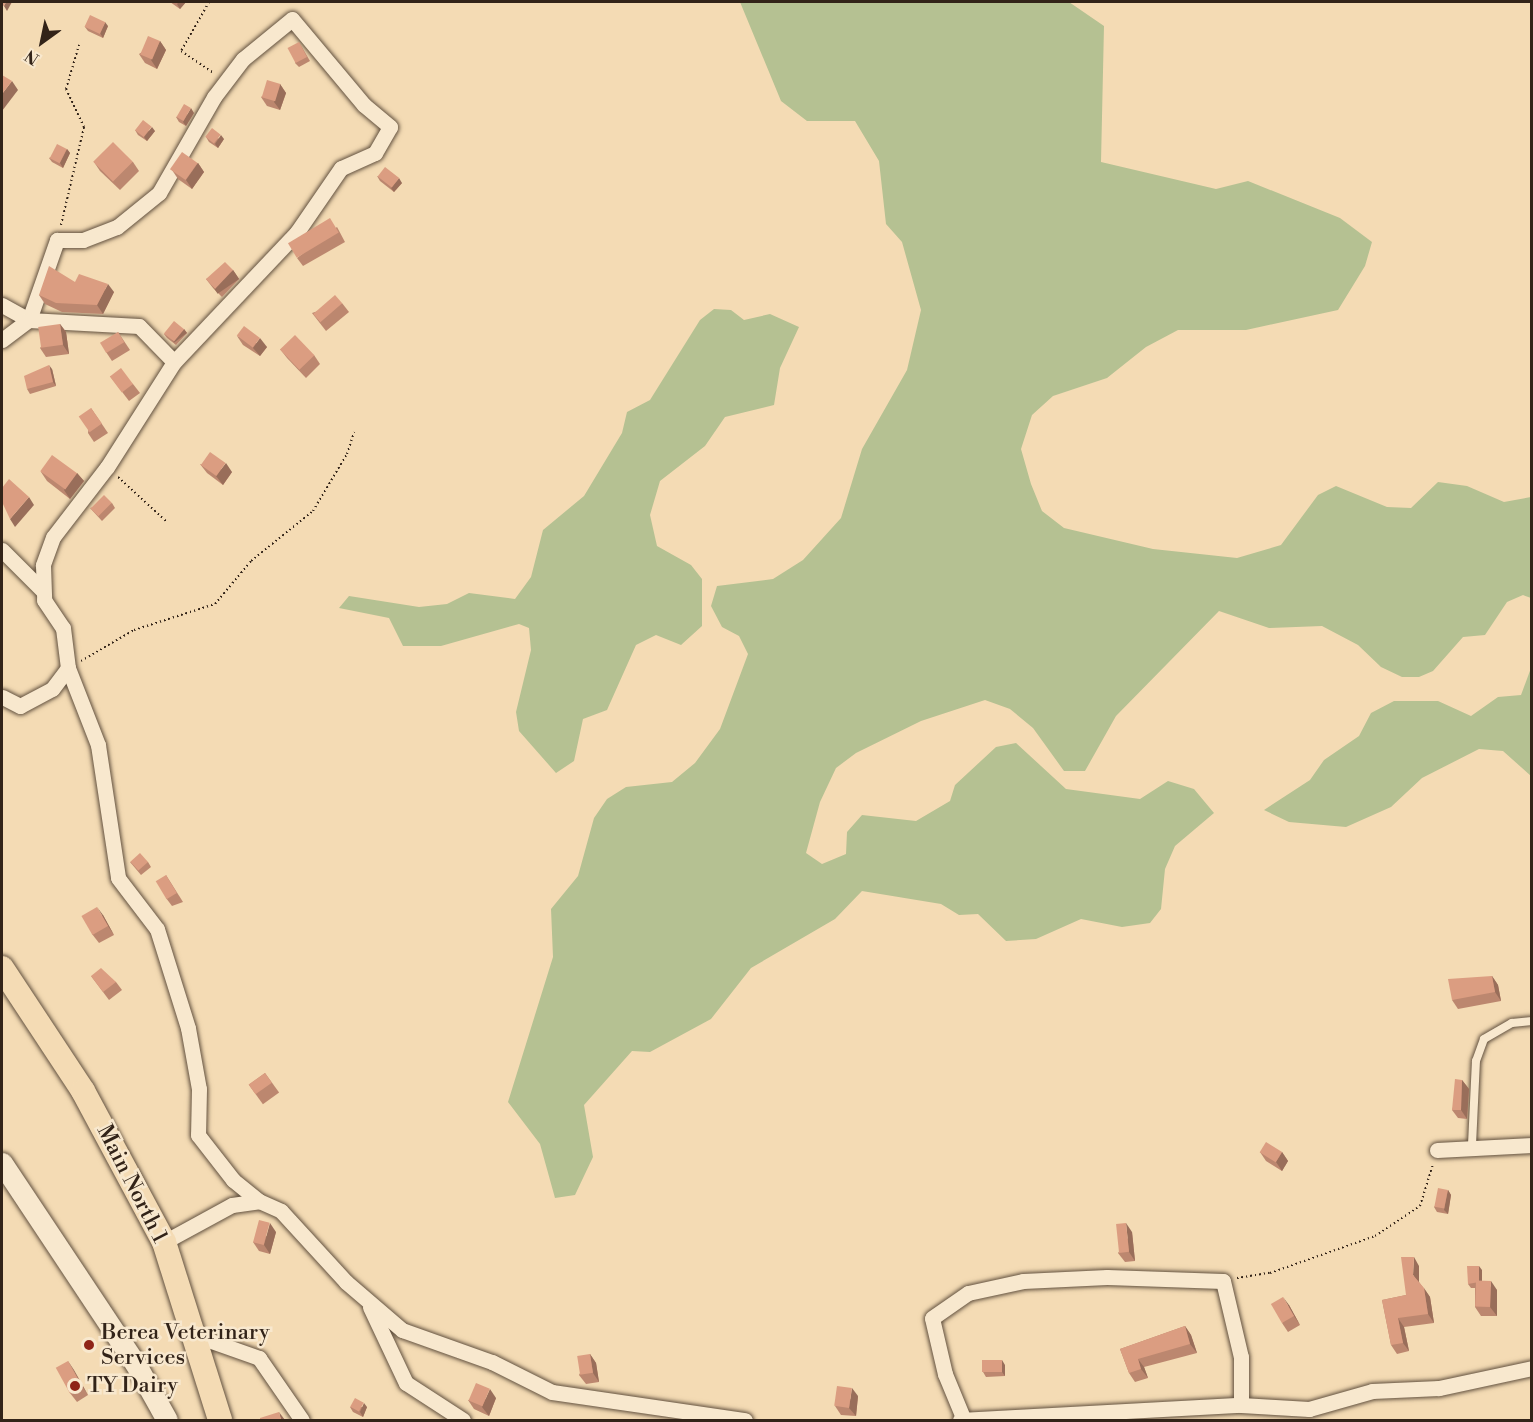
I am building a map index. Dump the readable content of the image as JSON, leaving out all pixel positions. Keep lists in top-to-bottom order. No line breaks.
{"streets":{"main road":["Main North 1"]},"places":["Berea Veterinary Services","TY Dairy"],"north":"bottom left"}
